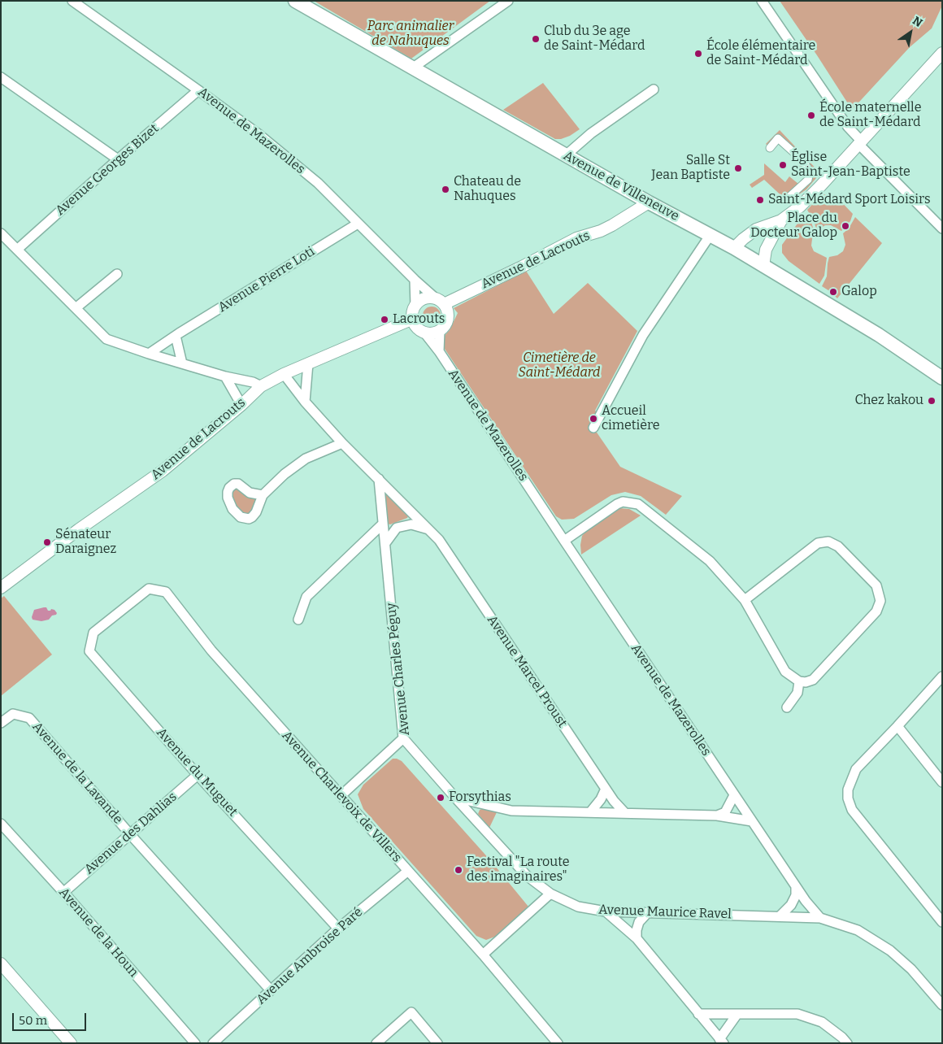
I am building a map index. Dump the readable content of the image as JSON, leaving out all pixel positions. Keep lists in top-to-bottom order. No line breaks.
{"streets":{"main road":["Avenue de Villeneuve"],"street":["Avenue de Mazerolles","Avenue Georges Bizet","Avenue de Lacrouts","Avenue Pierre Loti","Avenue Charles Péguy","Avenue Marcel Proust","Avenue du Muguet","Avenue de la Lavande","Avenue Charlevoix de Villers","Avenue des Dahlias","Avenue Maurice Ravel","Avenue de la Houn","Avenue Ambroise Paré"]},"crossings":[["Avenue de Mazerolles","Avenue Georges Bizet"],["Avenue de Mazerolles","Avenue de Lacrouts"],["Avenue de Mazerolles","Avenue Pierre Loti"],["Avenue de Mazerolles","Avenue Maurice Ravel"],["Avenue de Villeneuve","Avenue de Lacrouts"],["Avenue de Lacrouts","Avenue Marcel Proust"],["Avenue Charles Péguy","Avenue Marcel Proust"],["Avenue Charles Péguy","Avenue Maurice Ravel"],["Avenue du Muguet","Avenue Charlevoix de Villers"],["Avenue du Muguet","Avenue des Dahlias"],["Avenue du Muguet","Avenue Ambroise Paré"],["Avenue de la Lavande","Avenue des Dahlias"],["Avenue Charlevoix de Villers","Avenue Ambroise Paré"],["Avenue des Dahlias","Avenue de la Houn"]],"parks":["Parc animalier de Nahuques","Cimetière de Saint-Médard"],"places":["Club du 3e age de Saint-Médard","École élémentaire de Saint-Médard","École maternelle de Saint-Médard","Église Saint-Jean-Baptiste","Salle St Jean Baptiste","Chateau de Nahuques","Saint-Médard Sport Loisirs","Place du Docteur Galop","Galop","Lacrouts","Chez kakou","Accueil cimetière","Sénateur Daraignez","Forsythias","Festival \"La route des imaginaires\""],"scale_bar":"50 m","north":"top right"}
